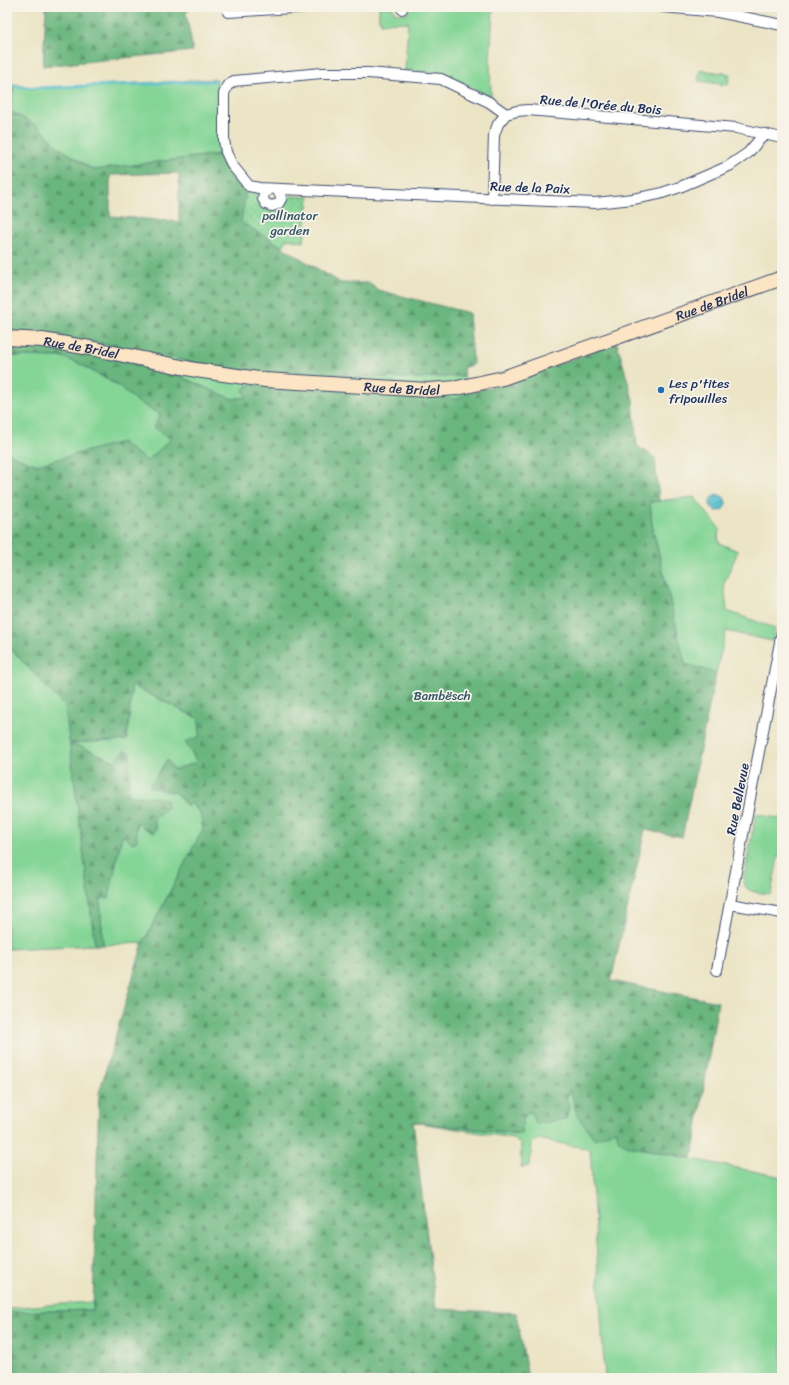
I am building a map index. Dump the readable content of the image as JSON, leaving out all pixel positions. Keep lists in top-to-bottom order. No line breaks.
{"streets":{"main road":["Rue de Bridel"],"street":["Rue de l'Orée du Bois","Rue de la Paix","Rue Bellevue"]},"crossings":[["Rue de l'Orée du Bois","Rue de la Paix"]],"parks":["pollinator garden","Bambësch"],"places":["Les p'tites fripouilles"]}
